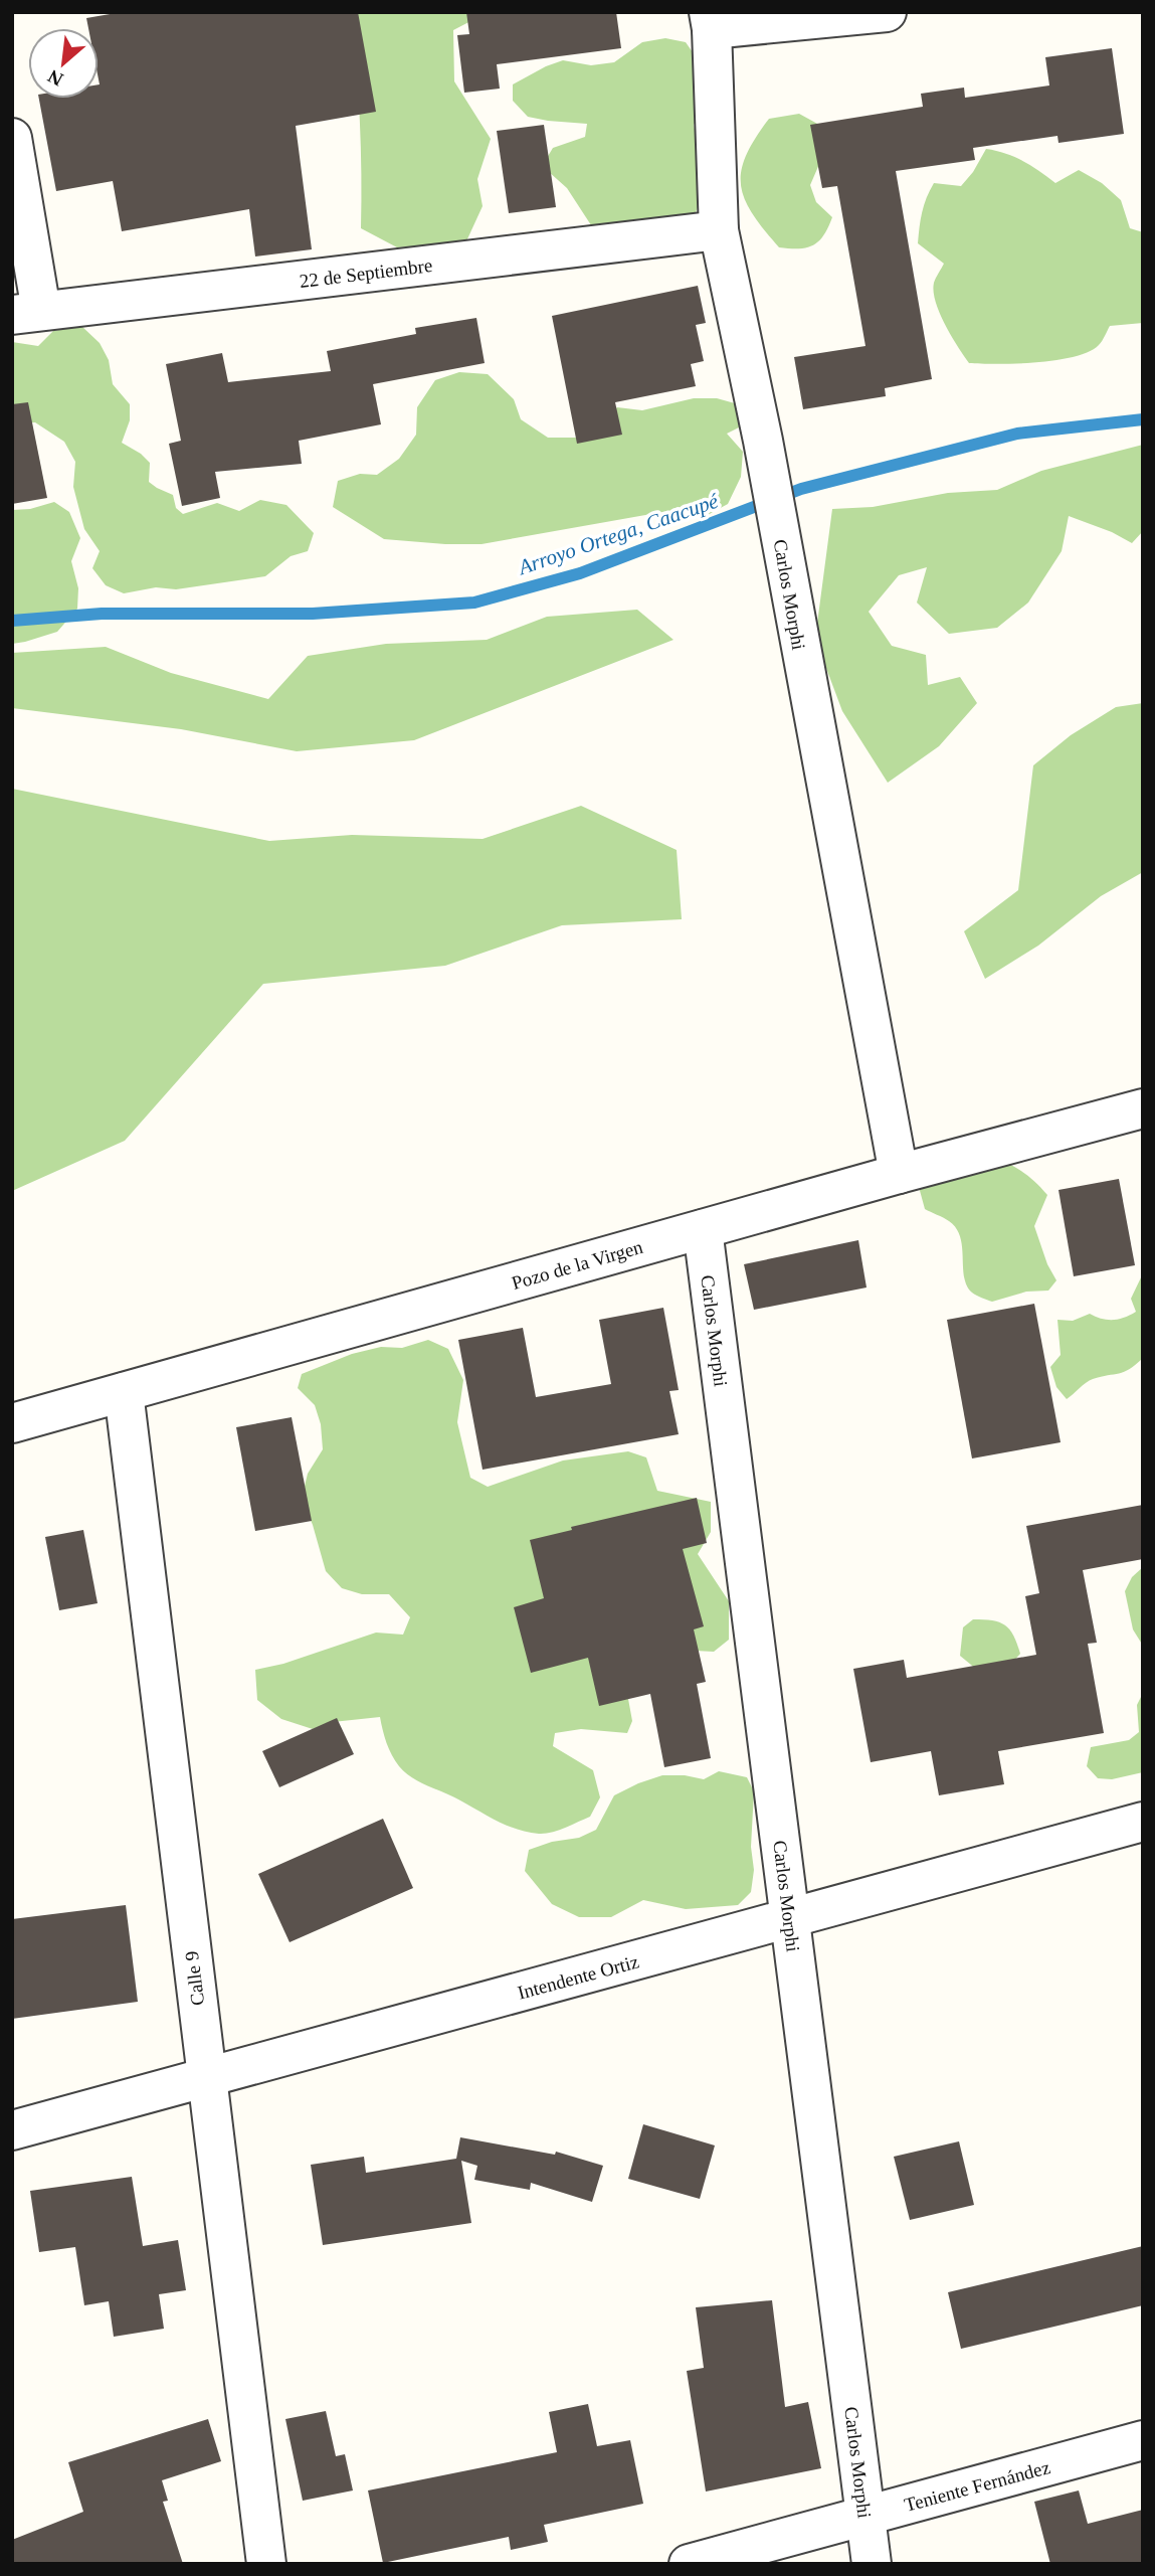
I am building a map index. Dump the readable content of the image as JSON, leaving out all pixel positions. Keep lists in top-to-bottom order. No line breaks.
{"streets":{"street":["22 de Septiembre","Carlos Morphi","Pozo de la Virgen","Intendente Ortiz","Calle 9","Teniente Fernández"]},"crossings":[["22 de Septiembre","Carlos Morphi"],["Carlos Morphi","Pozo de la Virgen"],["Carlos Morphi","Intendente Ortiz"],["Carlos Morphi","Teniente Fernández"],["Pozo de la Virgen","Calle 9"],["Intendente Ortiz","Calle 9"]],"water":["Arroyo Ortega, Caacupé"],"north":"bottom left"}
